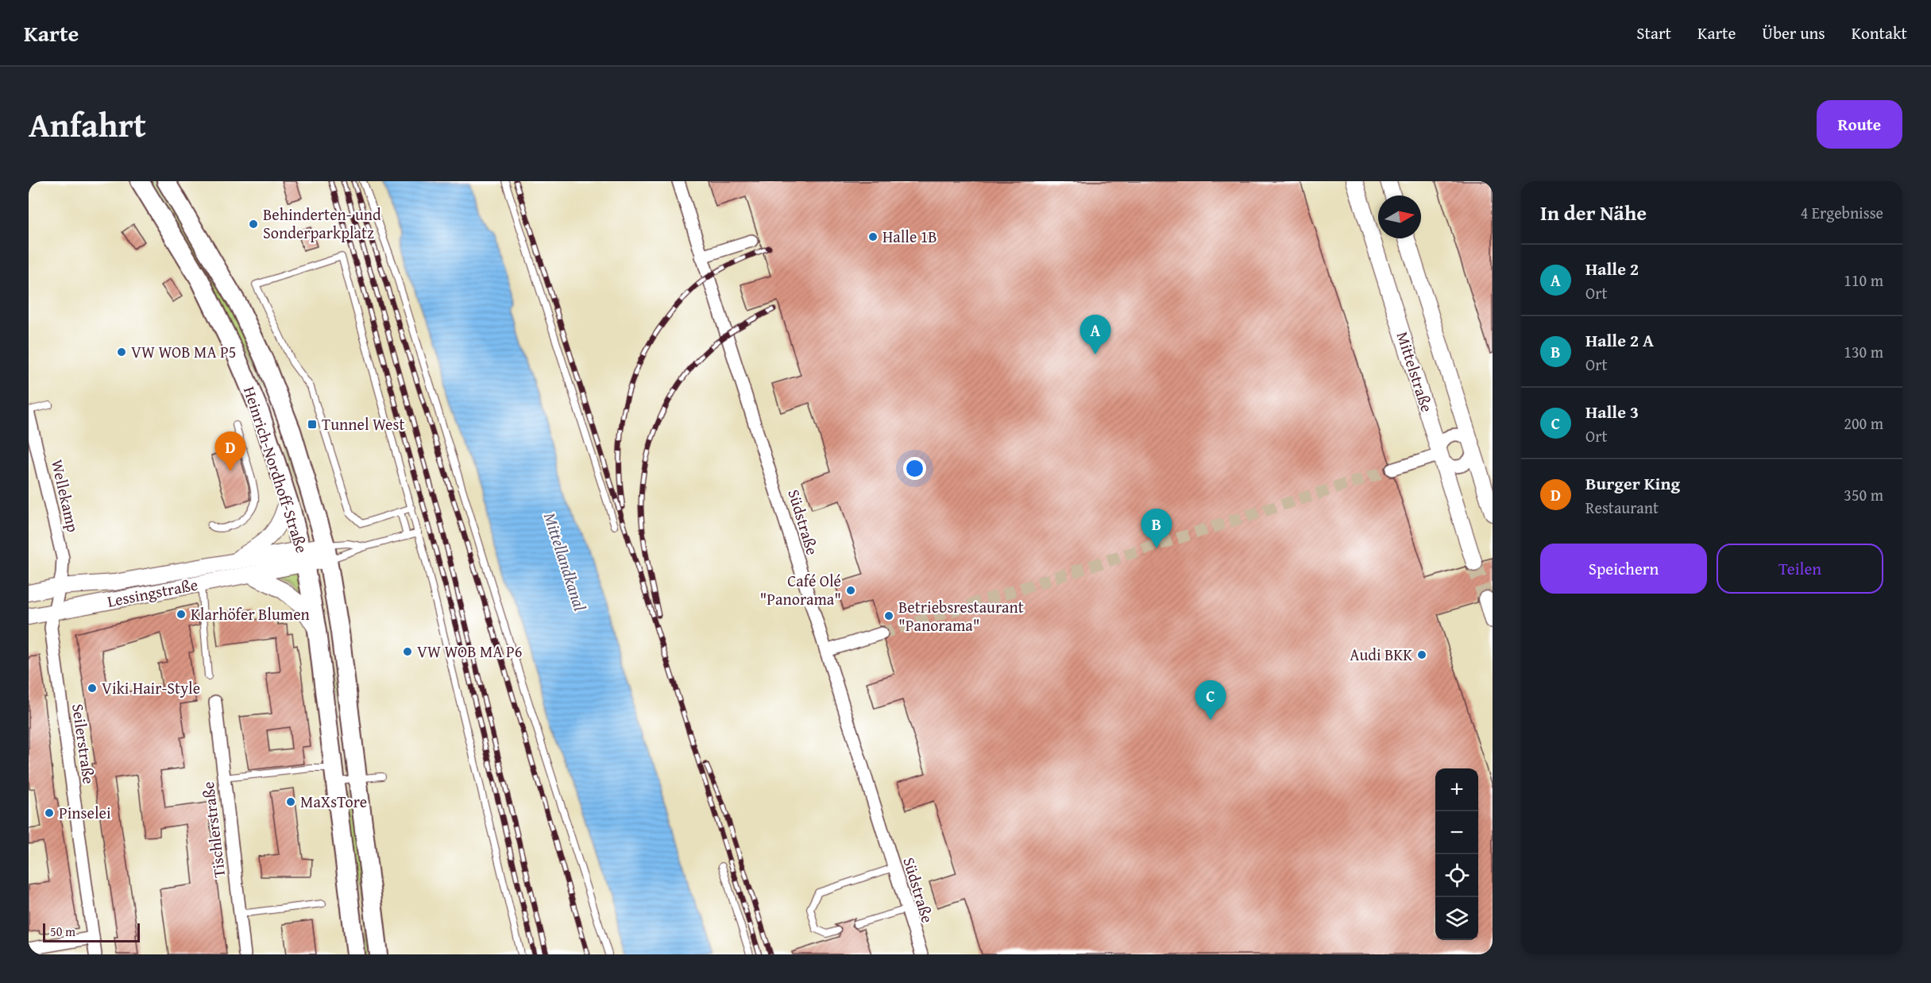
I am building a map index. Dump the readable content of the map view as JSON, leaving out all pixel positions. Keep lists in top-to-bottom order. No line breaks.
{"streets":{"main road":["Heinrich-Nordhoff-Straße"],"street":["Mittelstraße","Wellekamp","Südstraße","Lessingstraße","Seilerstraße","Tischlerstraße"]},"crossings":[["Heinrich-Nordhoff-Straße","Lessingstraße"],["Wellekamp","Lessingstraße"],["Lessingstraße","Seilerstraße"]],"water":["Mittellandkanal"],"places":{"other":["Behinderten- und Sonderparkplatz","Halle 1B","VW WOB MA P5","Café Olé \"Panorama\"","Klarhöfer Blumen","Betriebsrestaurant \"Panorama\"","VW WOB MA P6","Audi BKK","Viki Hair-Style","MaXsTore","Pinselei"],"transit":["Tunnel West"]},"scale_bar":"50 m","north":"right","page":{"header":"Karte","nav":["Start","Karte","Über uns","Kontakt"],"title":"Anfahrt","buttons":["Route",["Speichern","Teilen"]],"heading":["In der Nähe","4 Ergebnisse"],"list":[{"mark":"A","name":"Halle 2","note":"Ort","value":"110 m"},{"mark":"B","name":"Halle 2 A","note":"Ort","value":"130 m"},{"mark":"C","name":"Halle 3","note":"Ort","value":"200 m"},{"mark":"D","name":"Burger King","note":"Restaurant","value":"350 m"}],"pins":["A","D","B","C"],"map_buttons":["+","−"],"scale":"50 m"}}
